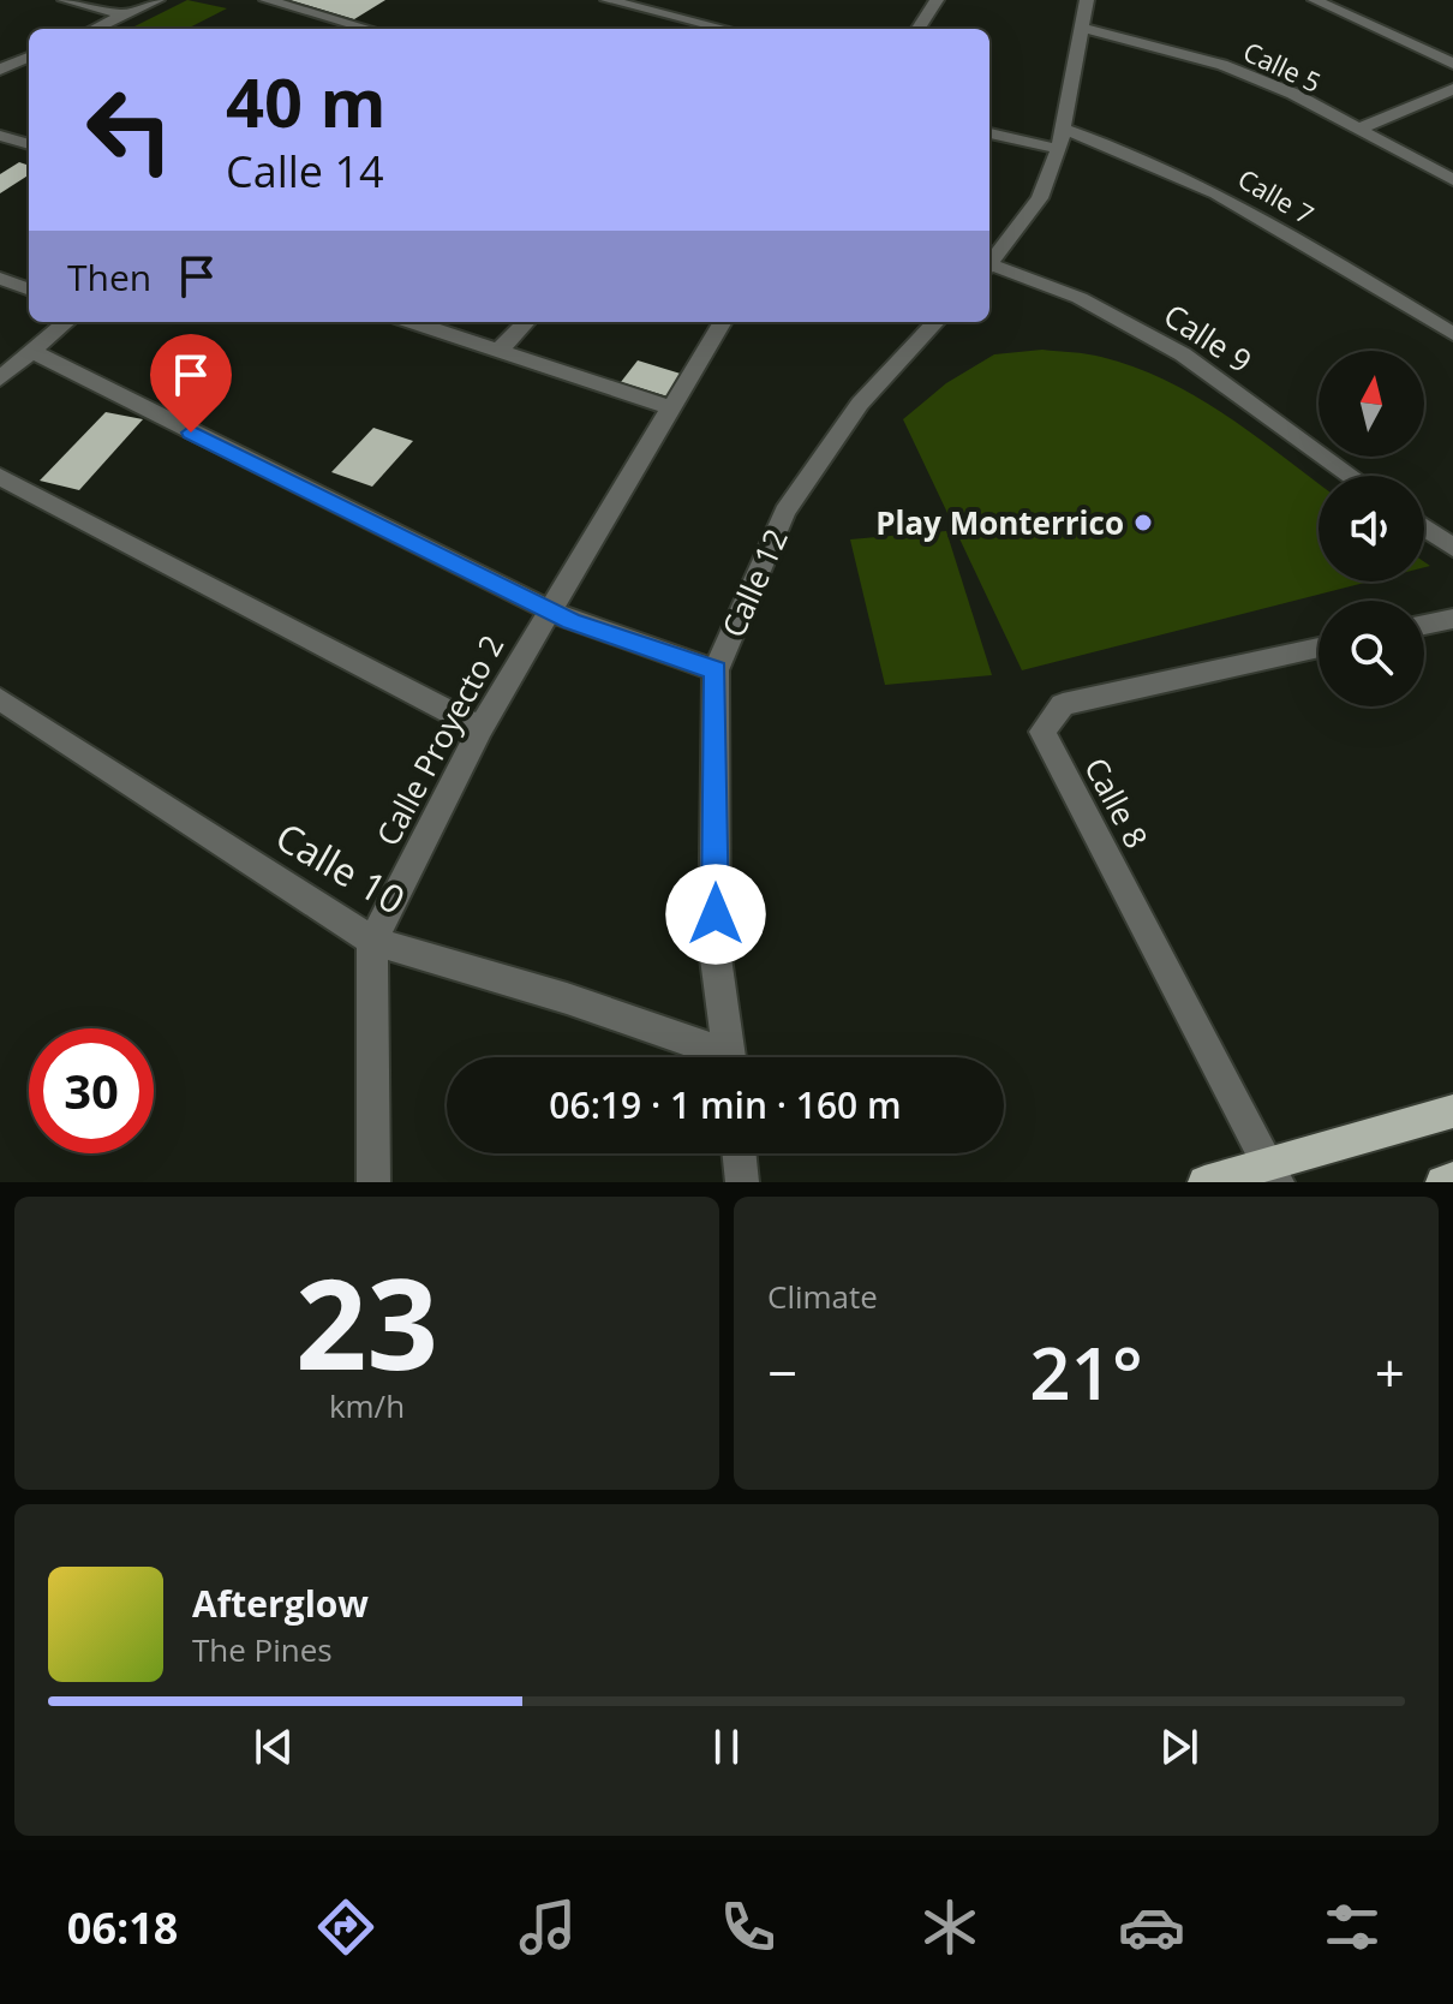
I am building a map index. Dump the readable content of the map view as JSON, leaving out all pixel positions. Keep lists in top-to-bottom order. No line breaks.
{"streets":{"street":["Calle 5","Calle 7","Calle 9","Calle 12","Calle Proyecto 2","Calle 8","Calle 10"]},"crossings":[["Calle Proyecto 2","Calle 10"]],"places":["Play Monterrico"],"north":"top","page":{"turn":["40 m","Calle 14"],"then":"Then","limit":"30","trip":"06:19 · 1 min · 160 m","tile":[["23","km/h"],"Climate"],"heat":["−","21°","+"],"song":["Afterglow","The Pines"],"tabs":"06:18"}}
